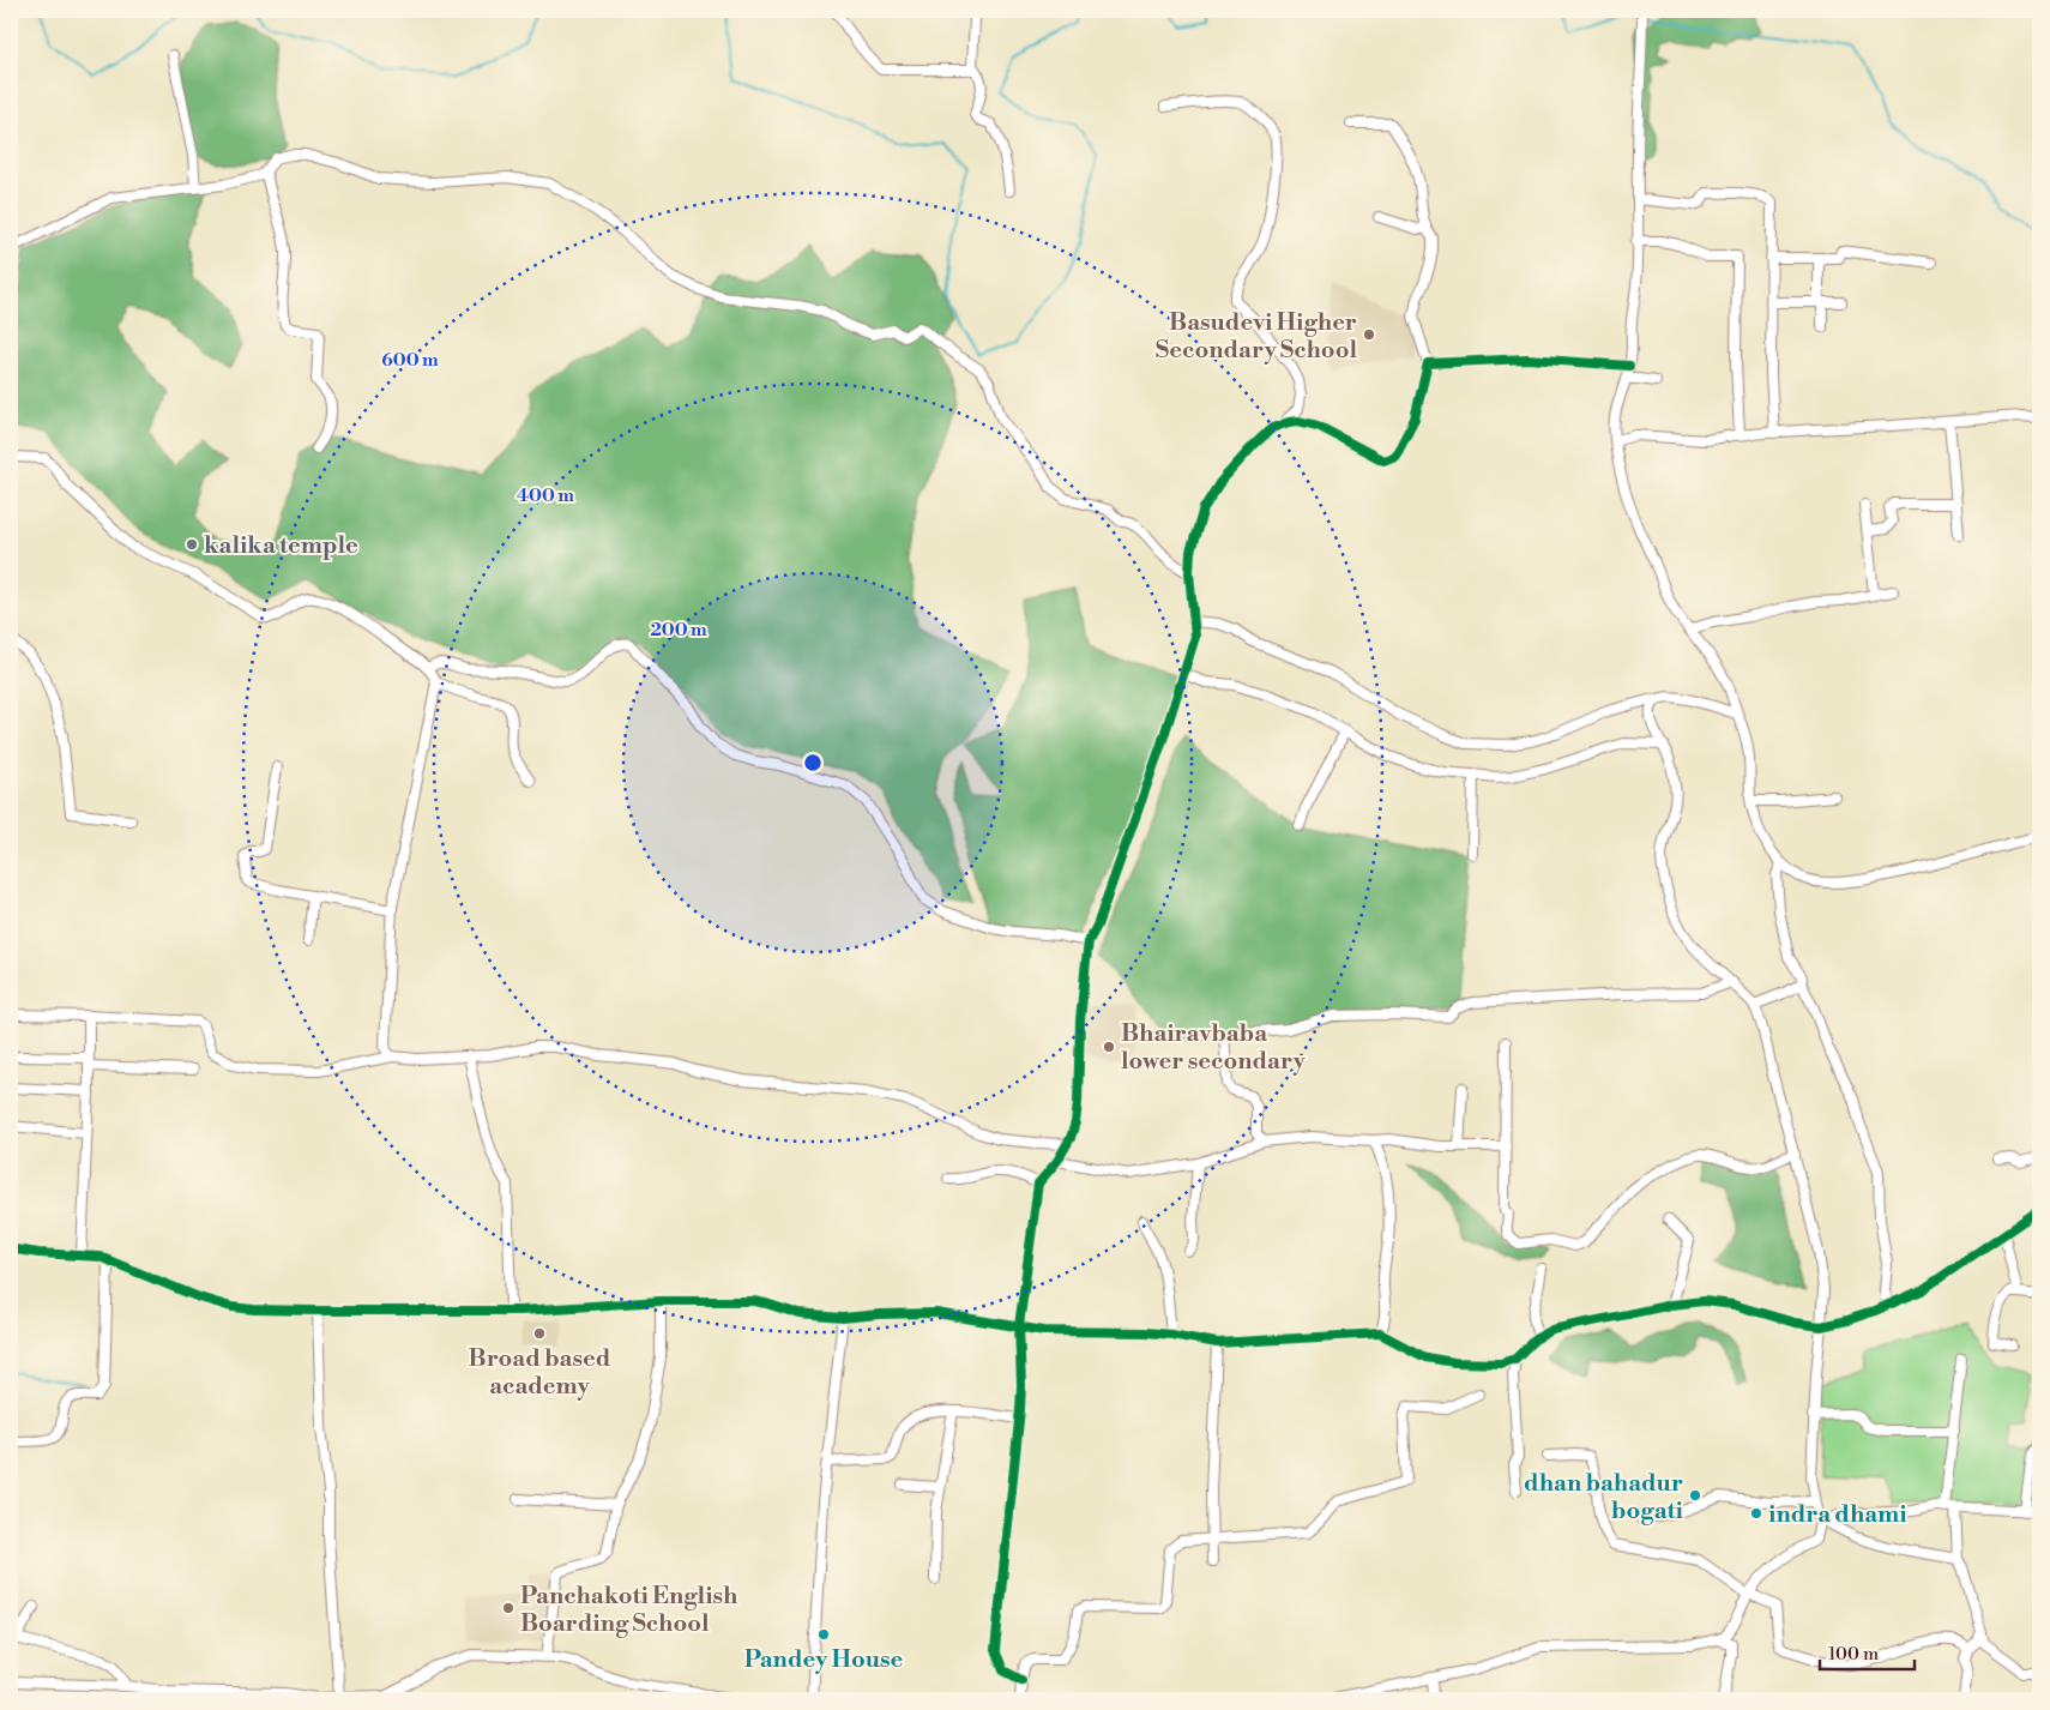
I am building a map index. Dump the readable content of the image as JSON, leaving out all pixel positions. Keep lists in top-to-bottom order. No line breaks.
{"places":["Basudevi Higher Secondary School","kalika temple","Bhairavbaba lower secondary","Broad based academy","dhan bahadur bogati","indra dhami","Panchakoti English Boarding School","Pandey House"],"scale_bar":"100 m","rings":["600 m","400 m","200 m"]}
